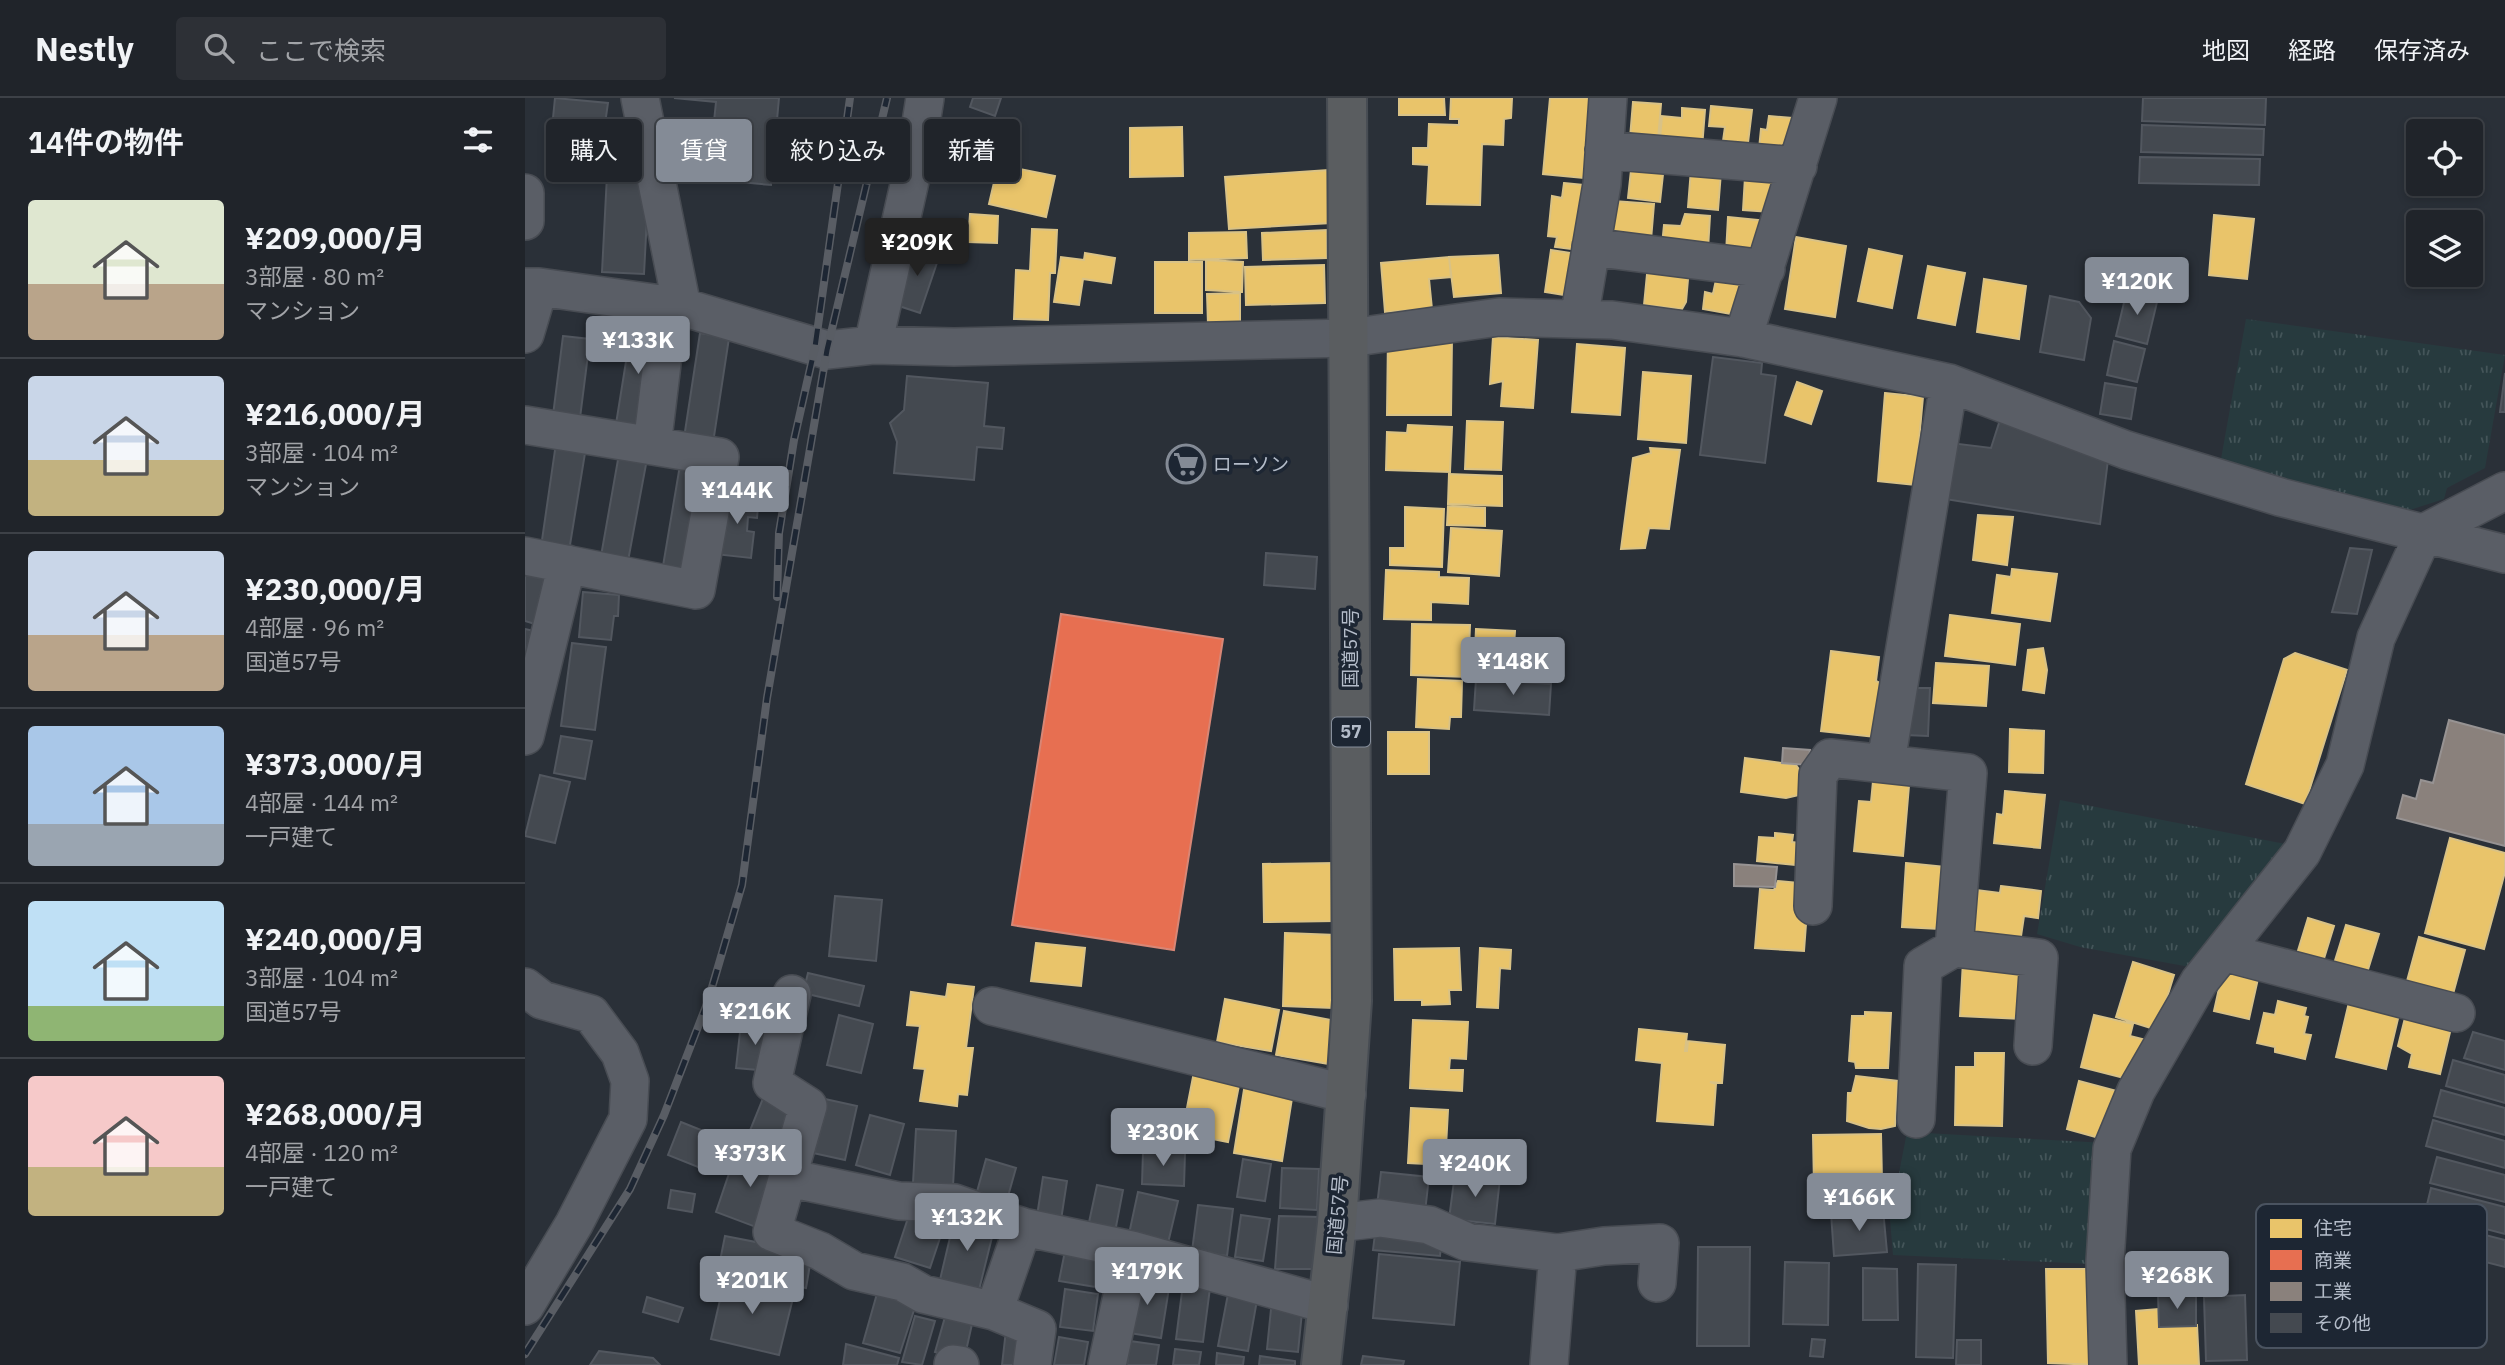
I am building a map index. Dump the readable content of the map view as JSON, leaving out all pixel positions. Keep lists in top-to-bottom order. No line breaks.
{"streets":{"highway":["国道57号","57"]},"places":{"supermarket":["ローソン"]},"legend":["住宅","商業","工業","その他"],"page":{"header":"Nestly","search":"ここで検索","nav":["地図","経路","保存済み"],"heading":"14件の物件","chip":["購入","賃貸","絞り込み","新着"],"list":[{"name":"¥209,000/月","note":"3部屋 · 80 m² · マンション"},{"name":"¥216,000/月","note":"3部屋 · 104 m² · マンション"},{"name":"¥230,000/月","note":"4部屋 · 96 m² · 国道57号"},{"name":"¥373,000/月","note":"4部屋 · 144 m² · 一戸建て"},{"name":"¥240,000/月","note":"3部屋 · 104 m² · 国道57号"},{"name":"¥268,000/月","note":"4部屋 · 120 m² · 一戸建て"}],"price":["¥209K","¥120K","¥133K","¥144K","¥148K","¥216K","¥230K","¥373K","¥240K","¥166K","¥132K","¥179K","¥268K","¥201K"]}}
